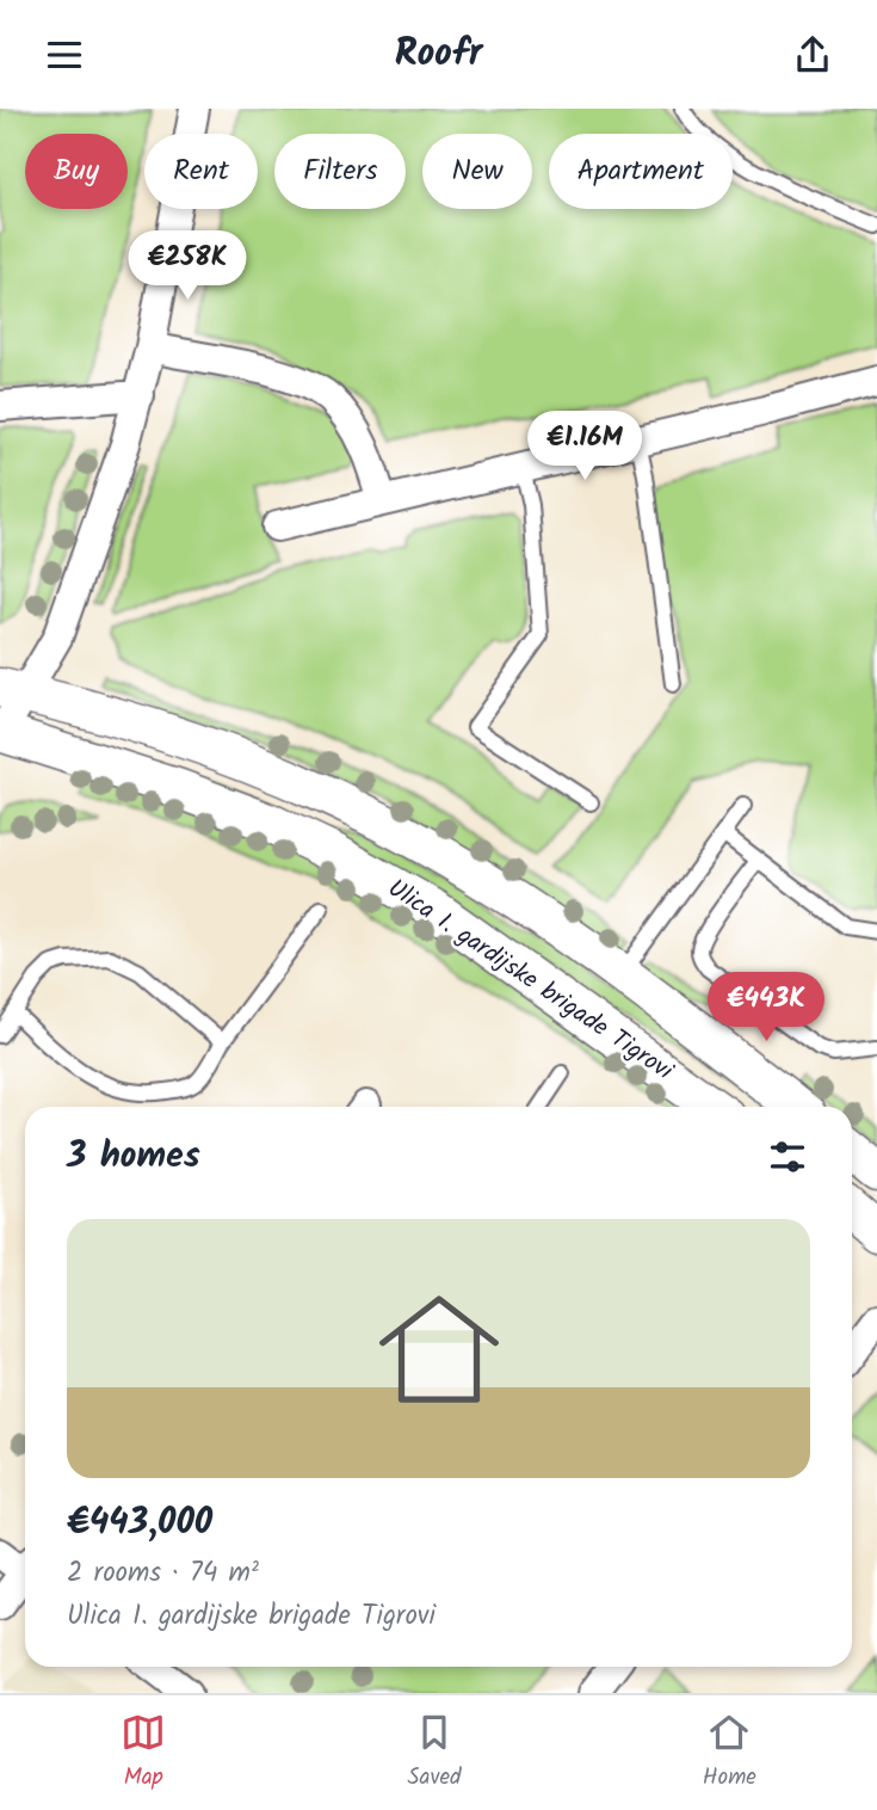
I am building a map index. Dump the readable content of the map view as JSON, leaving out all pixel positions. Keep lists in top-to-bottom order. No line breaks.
{"streets":{"street":["Ulica I. gardijske brigade Tigrovi"]},"page":{"header":"Roofr","chip":["Buy","Rent","Filters","New","Apartment"],"price":["€258K","€1.16M","€443K"],"heading":"3 homes","list":[{"name":"€443,000","note":"2 rooms · 74 m² · Ulica I. gardijske brigade Tigrovi"}],"tabs":["Map","Saved","Home"]}}
